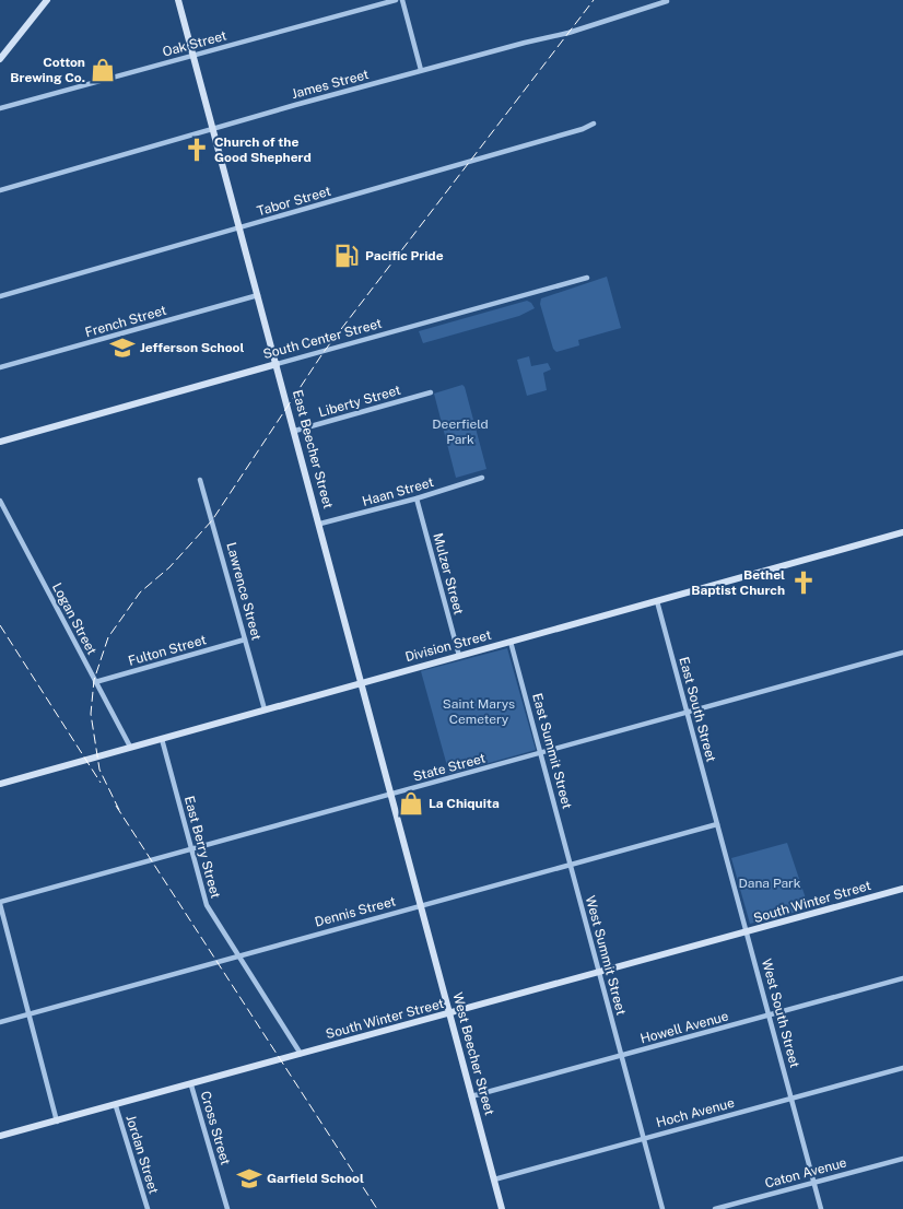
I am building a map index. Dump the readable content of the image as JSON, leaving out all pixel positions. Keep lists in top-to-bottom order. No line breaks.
{"streets":{"street":["Oak Street","James Street","Tabor Street","French Street","South Center Street","Liberty Street","East Beecher Street","Haan Street","Mulzer Street","Lawrence Street","Logan Street","Division Street","Fulton Street","East South Street","East Summit Street","State Street","East Berry Street","South Winter Street","Dennis Street","West Summit Street","West South Street","Howell Avenue","West Beecher Street","Hoch Avenue","Cross Street","Jordan Street","Caton Avenue"]},"crossings":[["Oak Street","East Beecher Street"],["James Street","East Beecher Street"],["Tabor Street","East Beecher Street"],["French Street","East Beecher Street"],["South Center Street","East Beecher Street"],["Liberty Street","East Beecher Street"],["East Beecher Street","Haan Street"],["East Beecher Street","Division Street"],["East Beecher Street","State Street"],["East Beecher Street","Dennis Street"],["East Beecher Street","West Beecher Street"],["Haan Street","Mulzer Street"],["Mulzer Street","Division Street"],["Lawrence Street","Division Street"],["Lawrence Street","Fulton Street"],["Logan Street","Division Street"],["Logan Street","Fulton Street"],["Division Street","East South Street"],["Division Street","East Summit Street"],["Division Street","East Berry Street"],["East South Street","State Street"],["East South Street","Dennis Street"],["East South Street","West South Street"],["East Summit Street","State Street"],["East Summit Street","Dennis Street"],["East Summit Street","West Summit Street"],["State Street","East Berry Street"],["East Berry Street","South Winter Street"],["East Berry Street","Dennis Street"],["South Winter Street","West Summit Street"],["South Winter Street","West South Street"],["South Winter Street","West Beecher Street"],["South Winter Street","Cross Street"],["South Winter Street","Jordan Street"],["Dennis Street","West Summit Street"],["Dennis Street","West South Street"],["Dennis Street","West Beecher Street"],["West Summit Street","Howell Avenue"],["West Summit Street","Hoch Avenue"],["West South Street","Howell Avenue"],["West South Street","Hoch Avenue"],["West South Street","Caton Avenue"],["Howell Avenue","West Beecher Street"],["West Beecher Street","Hoch Avenue"]],"parks":["Deerfield Park","Saint Marys Cemetery","Dana Park"],"places":{"shop":["Cotton Brewing Co.","La Chiquita"],"church":["Church of the Good Shepherd","Bethel Baptist Church"],"fuel station":["Pacific Pride"],"school or university":["Jefferson School","Garfield School"]}}
